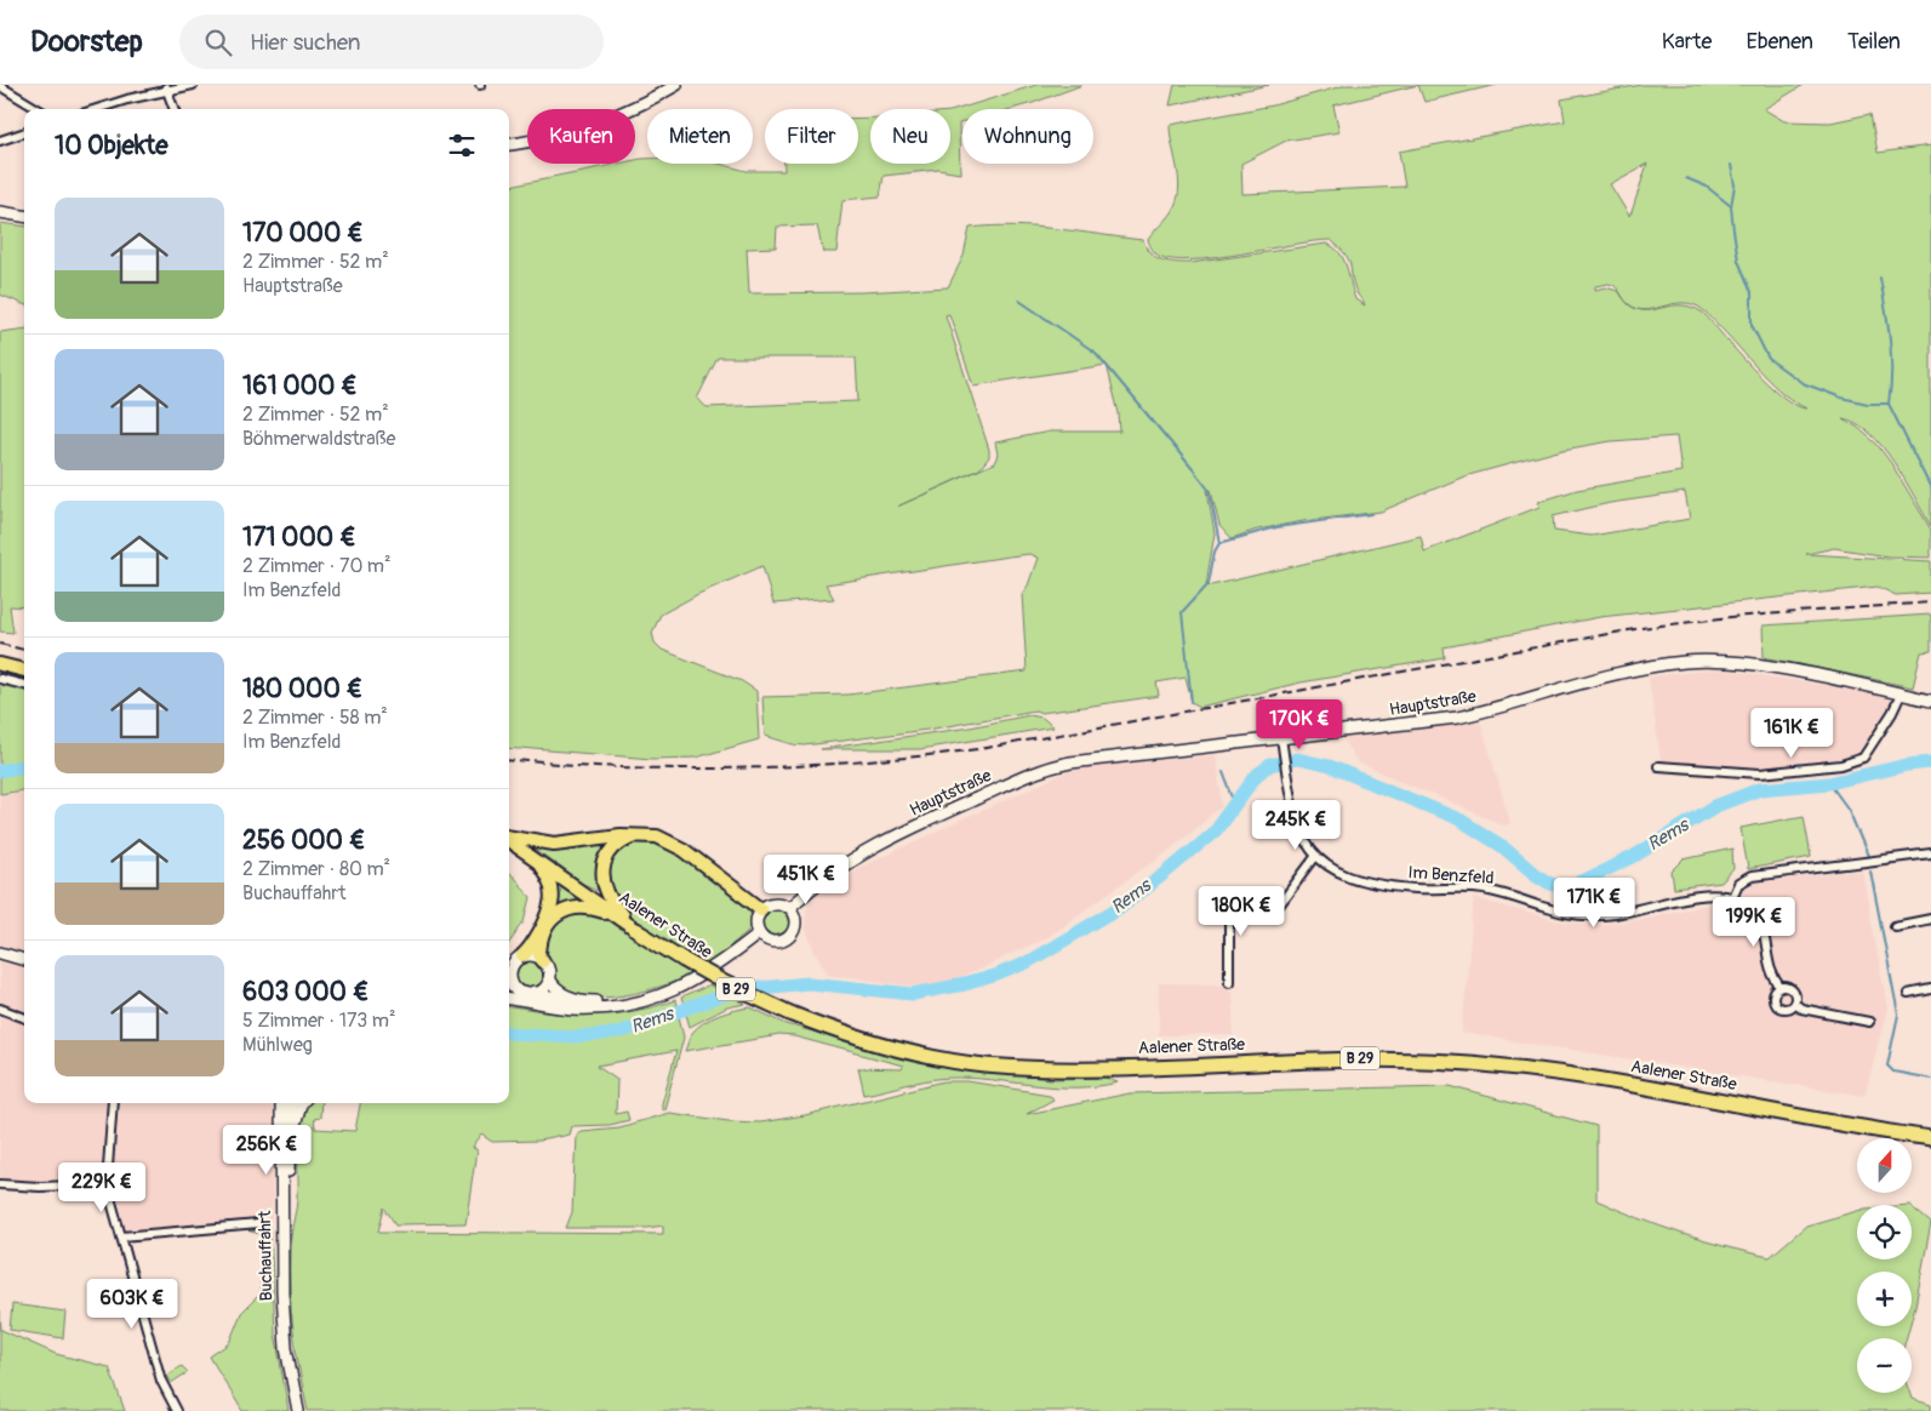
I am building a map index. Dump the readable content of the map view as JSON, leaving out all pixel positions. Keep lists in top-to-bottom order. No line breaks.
{"streets":{"highway":["Aalener Straße","B 29"],"main road":["Hauptstraße","Buchauffahrt"],"street":["Im Benzfeld"]},"crossings":[["Hauptstraße","Im Benzfeld"]],"water":["Rems"],"north":"top","page":{"header":"Doorstep","search":"Hier suchen","nav":["Karte","Ebenen","Teilen"],"chip":["Kaufen","Mieten","Filter","Neu","Wohnung"],"heading":"10 Objekte","list":[{"name":"170 000 €","note":"2 Zimmer · 52 m² · Hauptstraße"},{"name":"161 000 €","note":"2 Zimmer · 52 m² · Böhmerwaldstraße"},{"name":"171 000 €","note":"2 Zimmer · 70 m² · Im Benzfeld"},{"name":"180 000 €","note":"2 Zimmer · 58 m² · Im Benzfeld"},{"name":"256 000 €","note":"2 Zimmer · 80 m² · Buchauffahrt"},{"name":"603 000 €","note":"5 Zimmer · 173 m² · Mühlweg"}],"price":["170K €","161K €","245K €","451K €","171K €","180K €","199K €","256K €","229K €","603K €"],"map_buttons":["+","−"]}}
